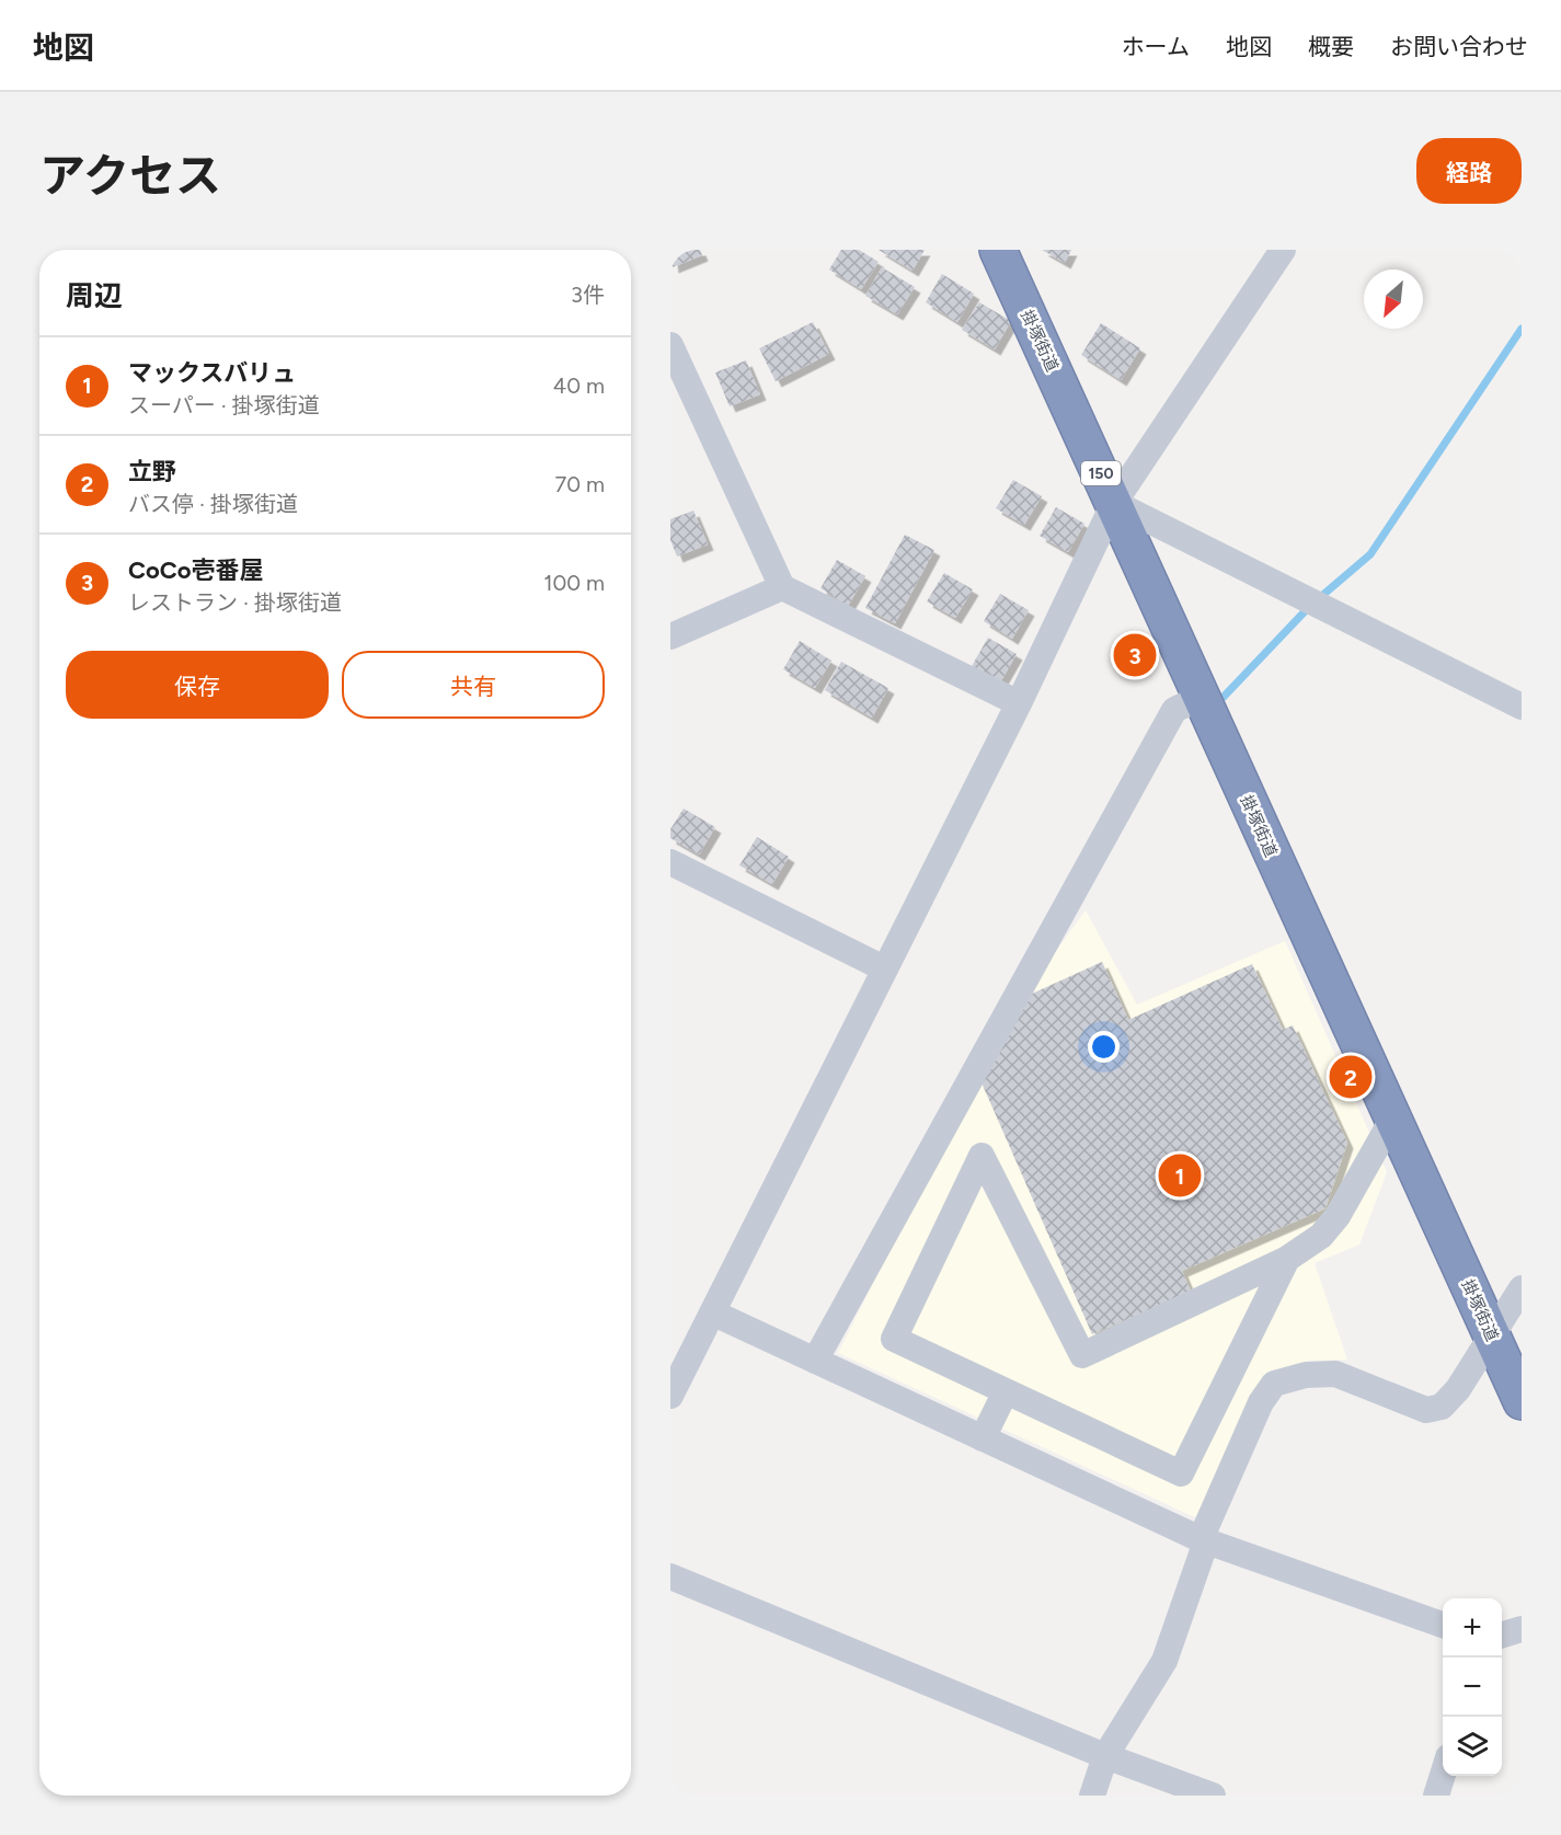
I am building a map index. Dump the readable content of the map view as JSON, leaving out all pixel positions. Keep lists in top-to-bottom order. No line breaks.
{"streets":{"highway":["掛塚街道","150"]},"north":"bottom left","page":{"header":"地図","nav":["ホーム","地図","概要","お問い合わせ"],"title":"アクセス","buttons":["経路",["保存","共有"]],"heading":["周辺","3件"],"list":[{"mark":"1","name":"マックスバリュ","note":"スーパー · 掛塚街道","value":"40 m"},{"mark":"2","name":"立野","note":"バス停 · 掛塚街道","value":"70 m"},{"mark":"3","name":"CoCo壱番屋","note":"レストラン · 掛塚街道","value":"100 m"}],"pins":["3","2","1"],"map_buttons":["+","−"]}}
